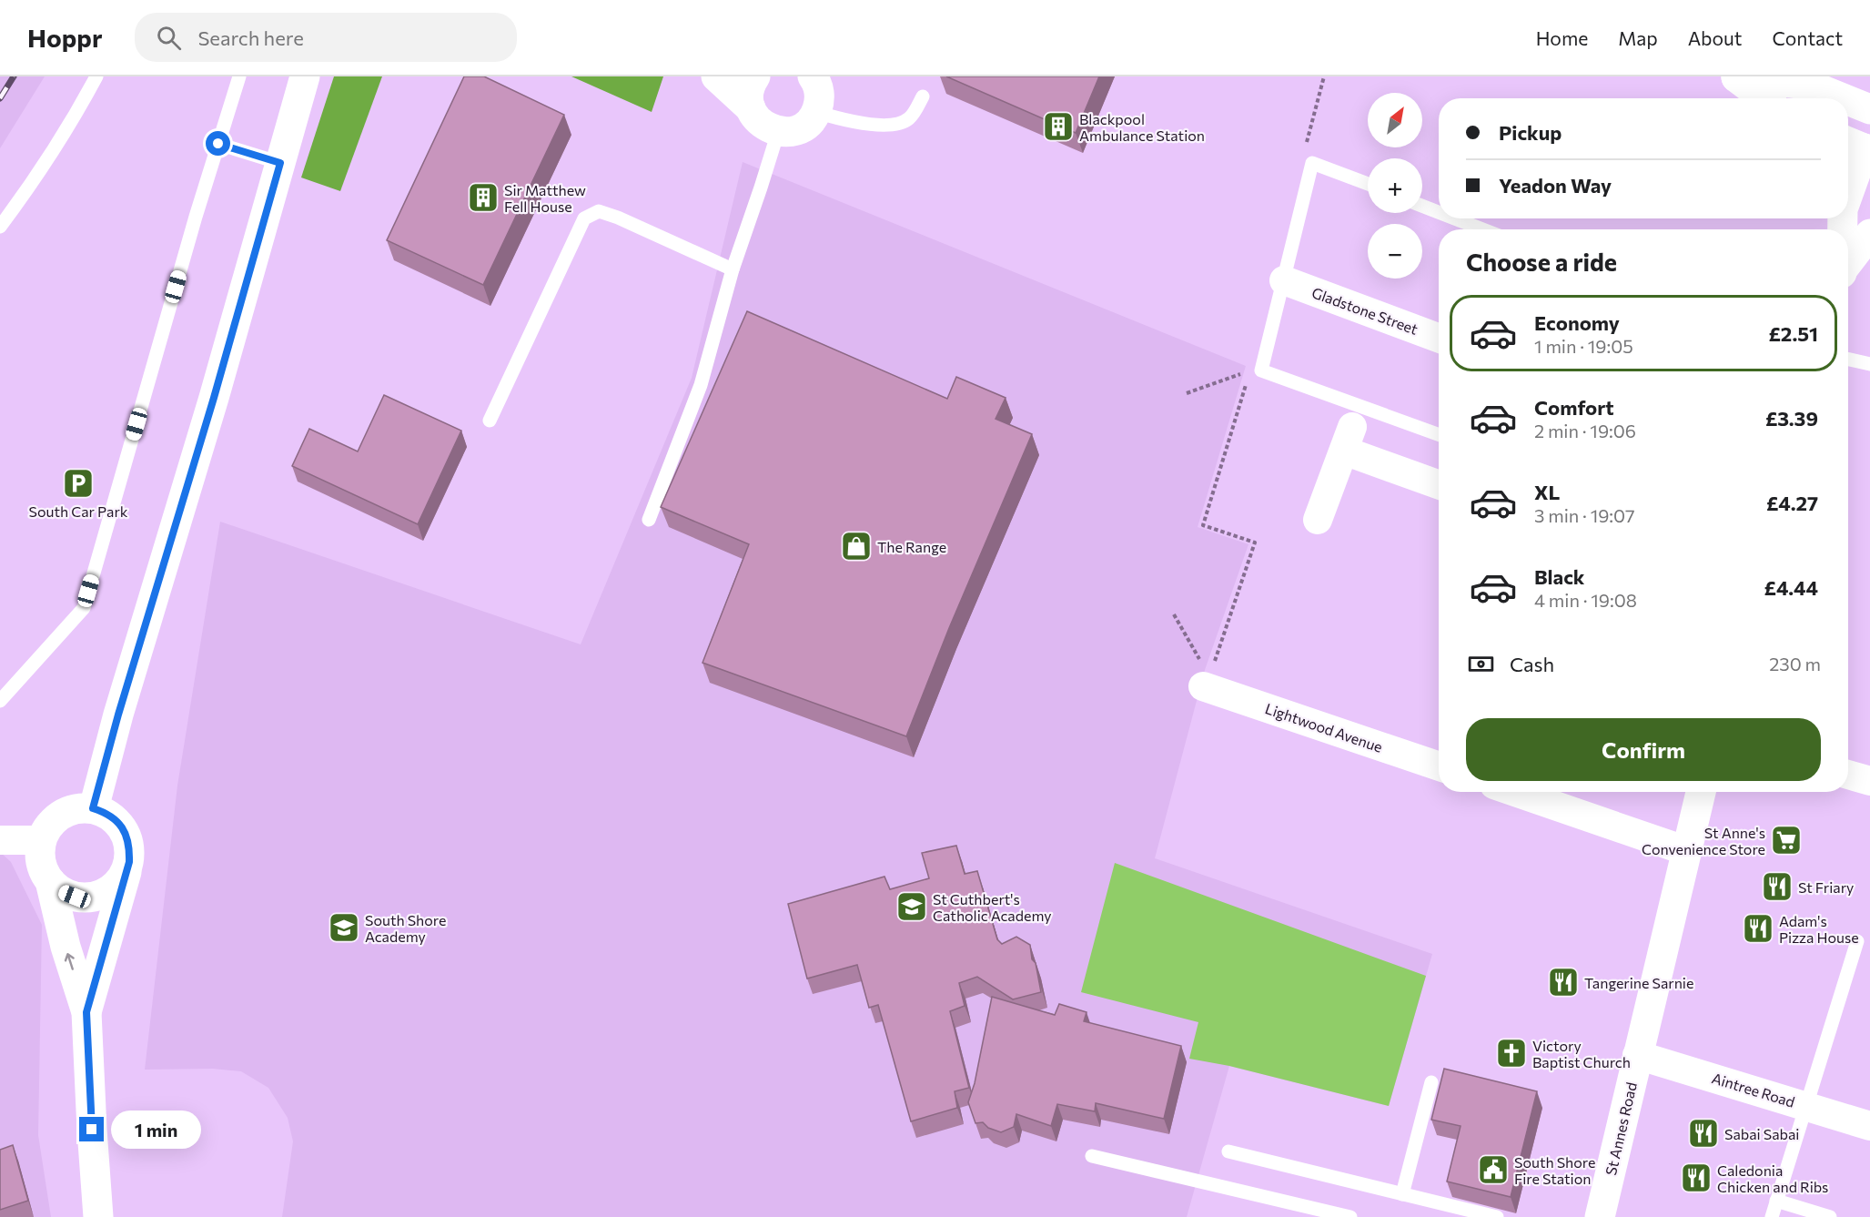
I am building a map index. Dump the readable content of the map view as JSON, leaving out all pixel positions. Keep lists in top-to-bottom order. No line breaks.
{"streets":{"main road":["St Annes Road"],"street":["Gladstone Street","Lightwood Avenue","Aintree Road"]},"crossings":[["Aintree Road","St Annes Road"]],"places":{"building":["Blackpool Ambulance Station","Sir Matthew Fell House"],"parking":["South Car Park"],"shop":["The Range"],"supermarket":["St Anne's Convenience Store"],"restaurant":["St Friary","Adam's Pizza House","Tangerine Sarnie","Sabai Sabai","Caledonia Chicken and Ribs"],"school or university":["St Cuthbert's Catholic Academy","South Shore Academy"],"church":["Victory Baptist Church"],"public building":["South Shore Fire Station"]},"north":"top right","page":{"header":"Hoppr","search":"Search here","nav":["Home","Map","About","Contact"],"map_buttons":["+","−"],"banner":["Pickup","Yeadon Way"],"heading":"Choose a ride","list":[{"name":"Economy","note":"1 min · 19:05","value":"£2.51"},{"name":"Comfort","note":"2 min · 19:06","value":"£3.39"},{"name":"XL","note":"3 min · 19:07","value":"£4.27"},{"name":"Black","note":"4 min · 19:08","value":"£4.44"}],"pay":["Cash","230 m"],"buttons":"Confirm","bubble":"1 min"}}
